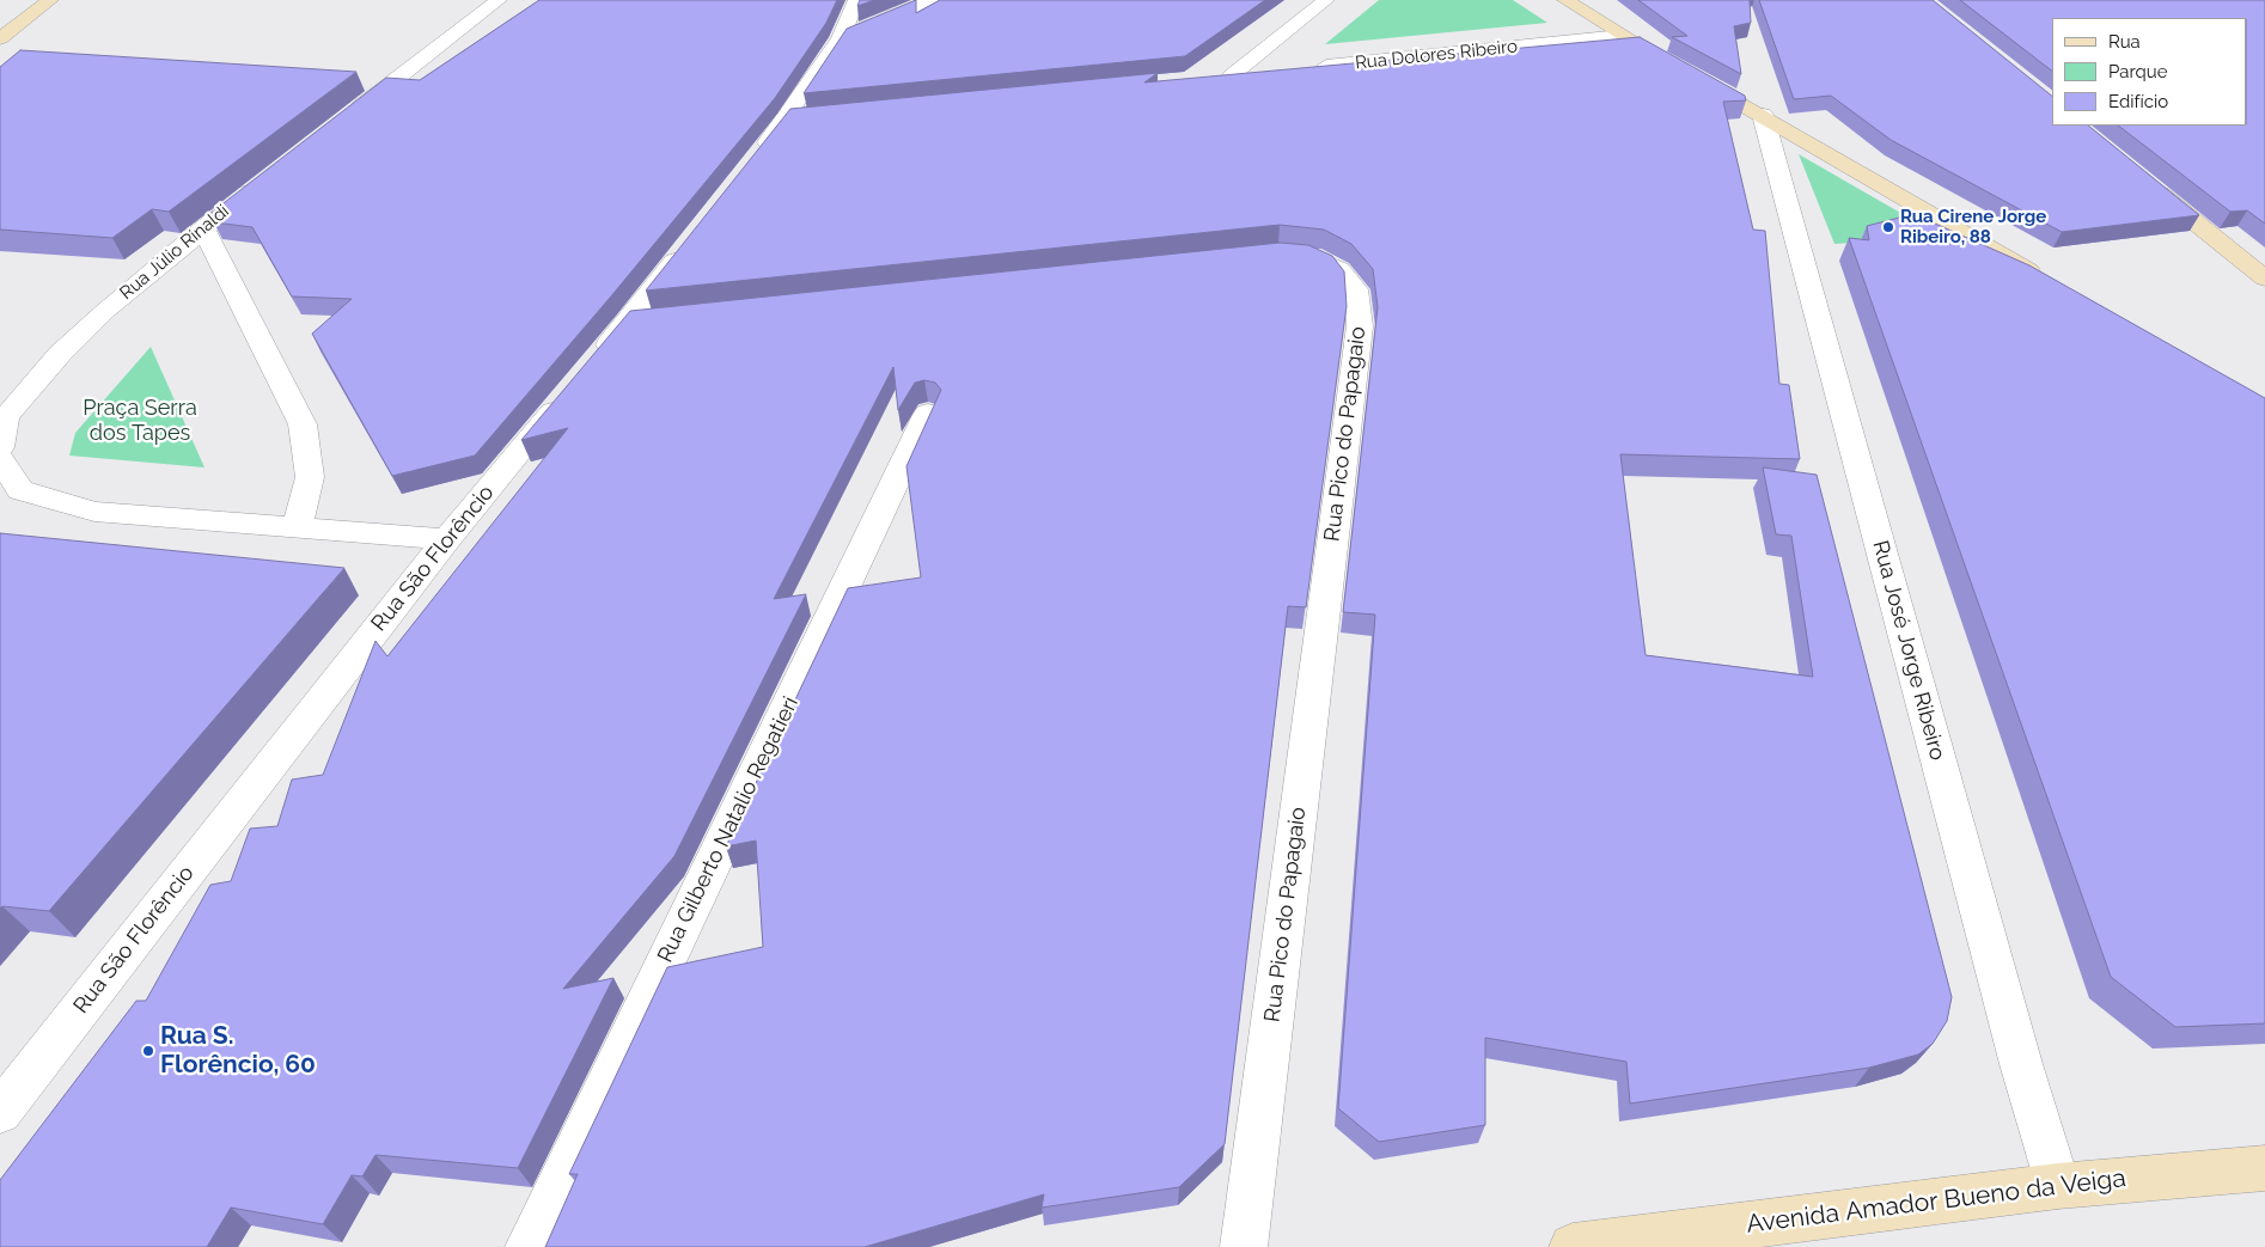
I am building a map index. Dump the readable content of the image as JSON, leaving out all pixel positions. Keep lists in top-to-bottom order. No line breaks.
{"streets":{"street":["Rua Dolores Ribeiro","Rua Júlio Rinaldi","Rua Pico do Papagaio","Rua São Florêncio","Rua José Jorge Ribeiro","Rua Gilberto Natalio Regatieri","Avenida Amador Bueno da Veiga"]},"crossings":[["Rua José Jorge Ribeiro","Avenida Amador Bueno da Veiga"]],"parks":["Praça Serra dos Tapes"],"places":["Rua Cirene Jorge Ribeiro, 88","Rua S. Florêncio, 60"],"legend":["Rua","Parque","Edifício"]}
